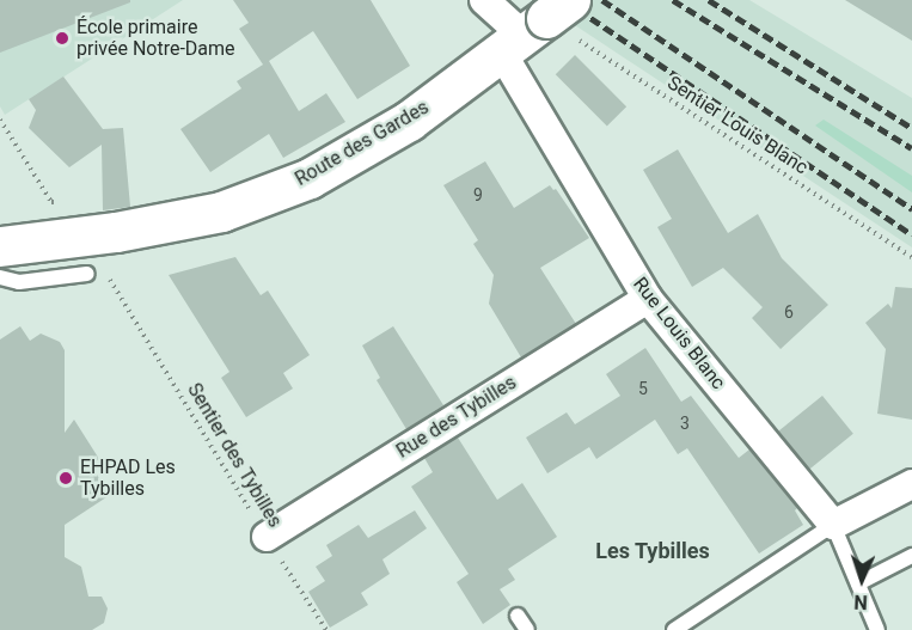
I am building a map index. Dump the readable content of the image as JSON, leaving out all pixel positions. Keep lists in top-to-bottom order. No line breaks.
{"streets":{"main road":["Route des Gardes"],"street":["Rue Louis Blanc","Rue des Tybilles"],"path":["Sentier Louis Blanc","Sentier des Tybilles"]},"crossings":[["Sentier Louis Blanc","Route des Gardes"],["Sentier Louis Blanc","Rue Louis Blanc"],["Route des Gardes","Rue Louis Blanc"],["Rue Louis Blanc","Rue des Tybilles"],["Rue des Tybilles","Sentier des Tybilles"]],"districts":["Les Tybilles"],"places":["École primaire privée Notre-Dame","EHPAD Les Tybilles"],"house_numbers":["9","6","5","3"],"north":"bottom"}
